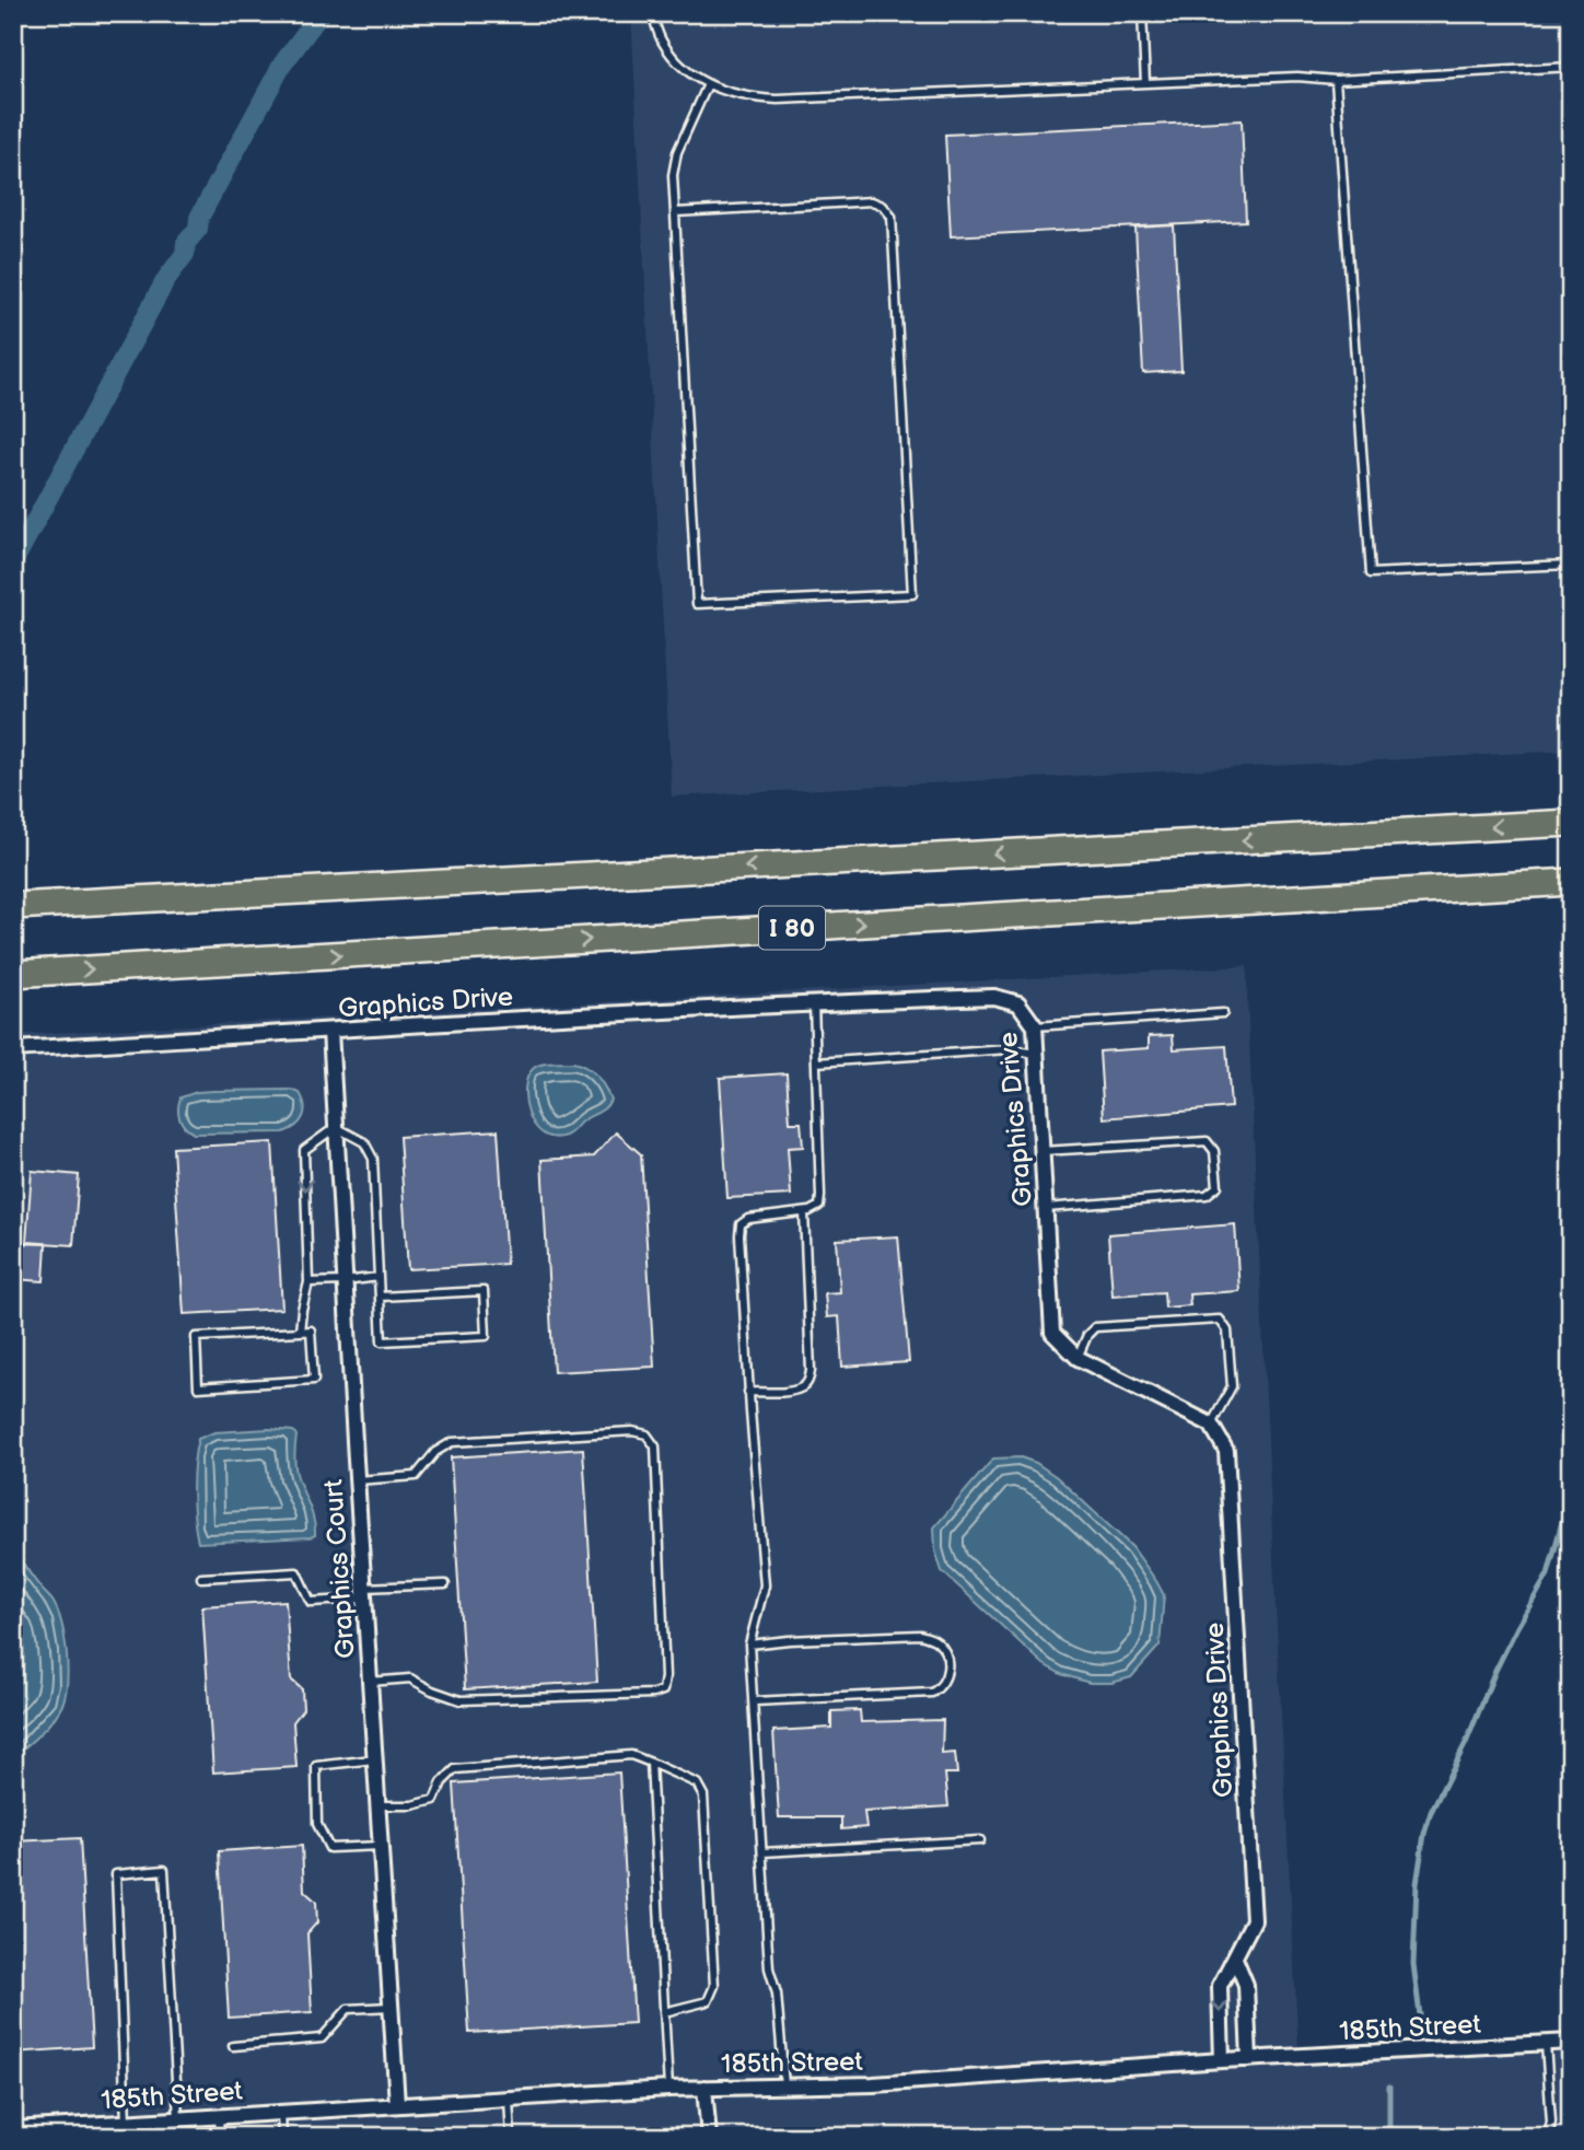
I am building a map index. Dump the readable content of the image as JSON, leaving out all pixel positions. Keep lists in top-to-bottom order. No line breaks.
{"streets":{"highway":["I 80"],"street":["Graphics Drive","Graphics Court","185th Street"]},"crossings":[["Graphics Drive","Graphics Court"],["Graphics Drive","185th Street"],["Graphics Court","185th Street"]]}
